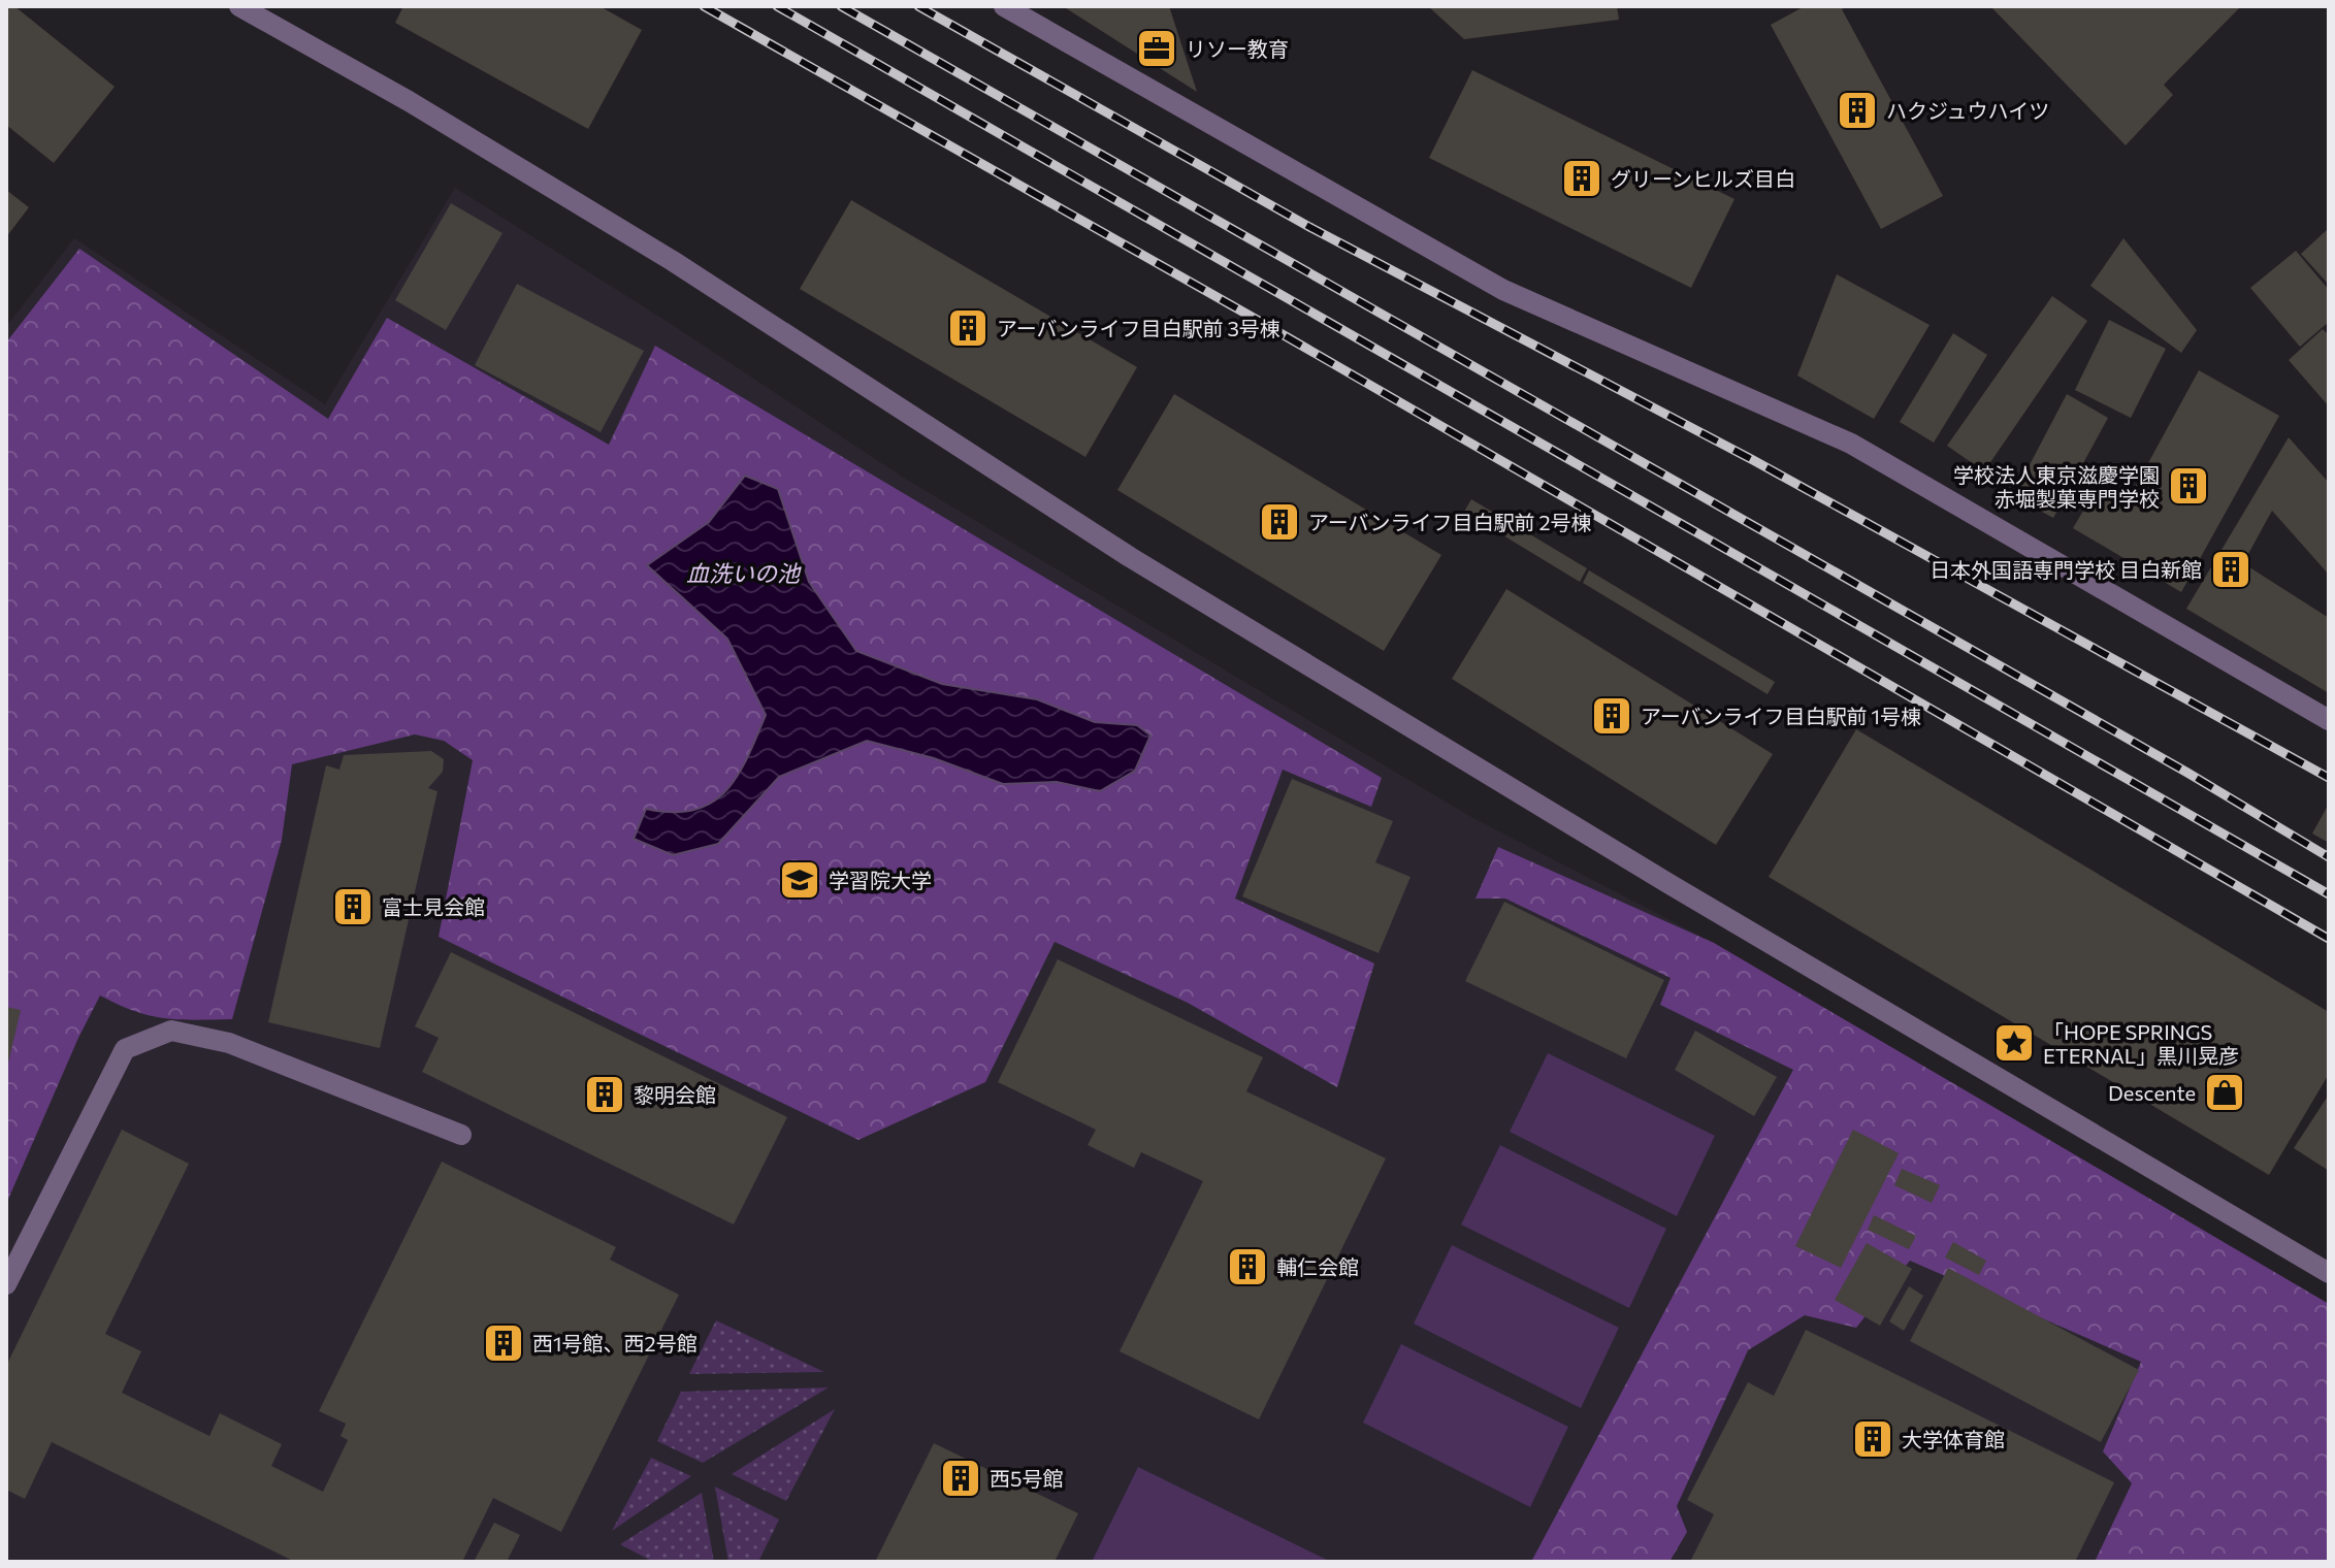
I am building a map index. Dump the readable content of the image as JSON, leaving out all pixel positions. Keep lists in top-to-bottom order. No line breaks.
{"water":["血洗いの池"],"places":{"office":["リソー教育"],"building":["ハクジュウハイツ","グリーンヒルズ目白","アーバンライフ目白駅前 3号棟","学校法人東京滋慶学園 赤堀製菓専門学校","アーバンライフ目白駅前 2号棟","日本外国語専門学校 目白新館","アーバンライフ目白駅前 1号棟","富士見会館","黎明会館","輔仁会館","西1号館、西2号館","大学体育館","西5号館"],"school or university":["学習院大学"],"place":["「HOPE SPRINGS ETERNAL」黒川晃彦"],"shop":["Descente"]}}
